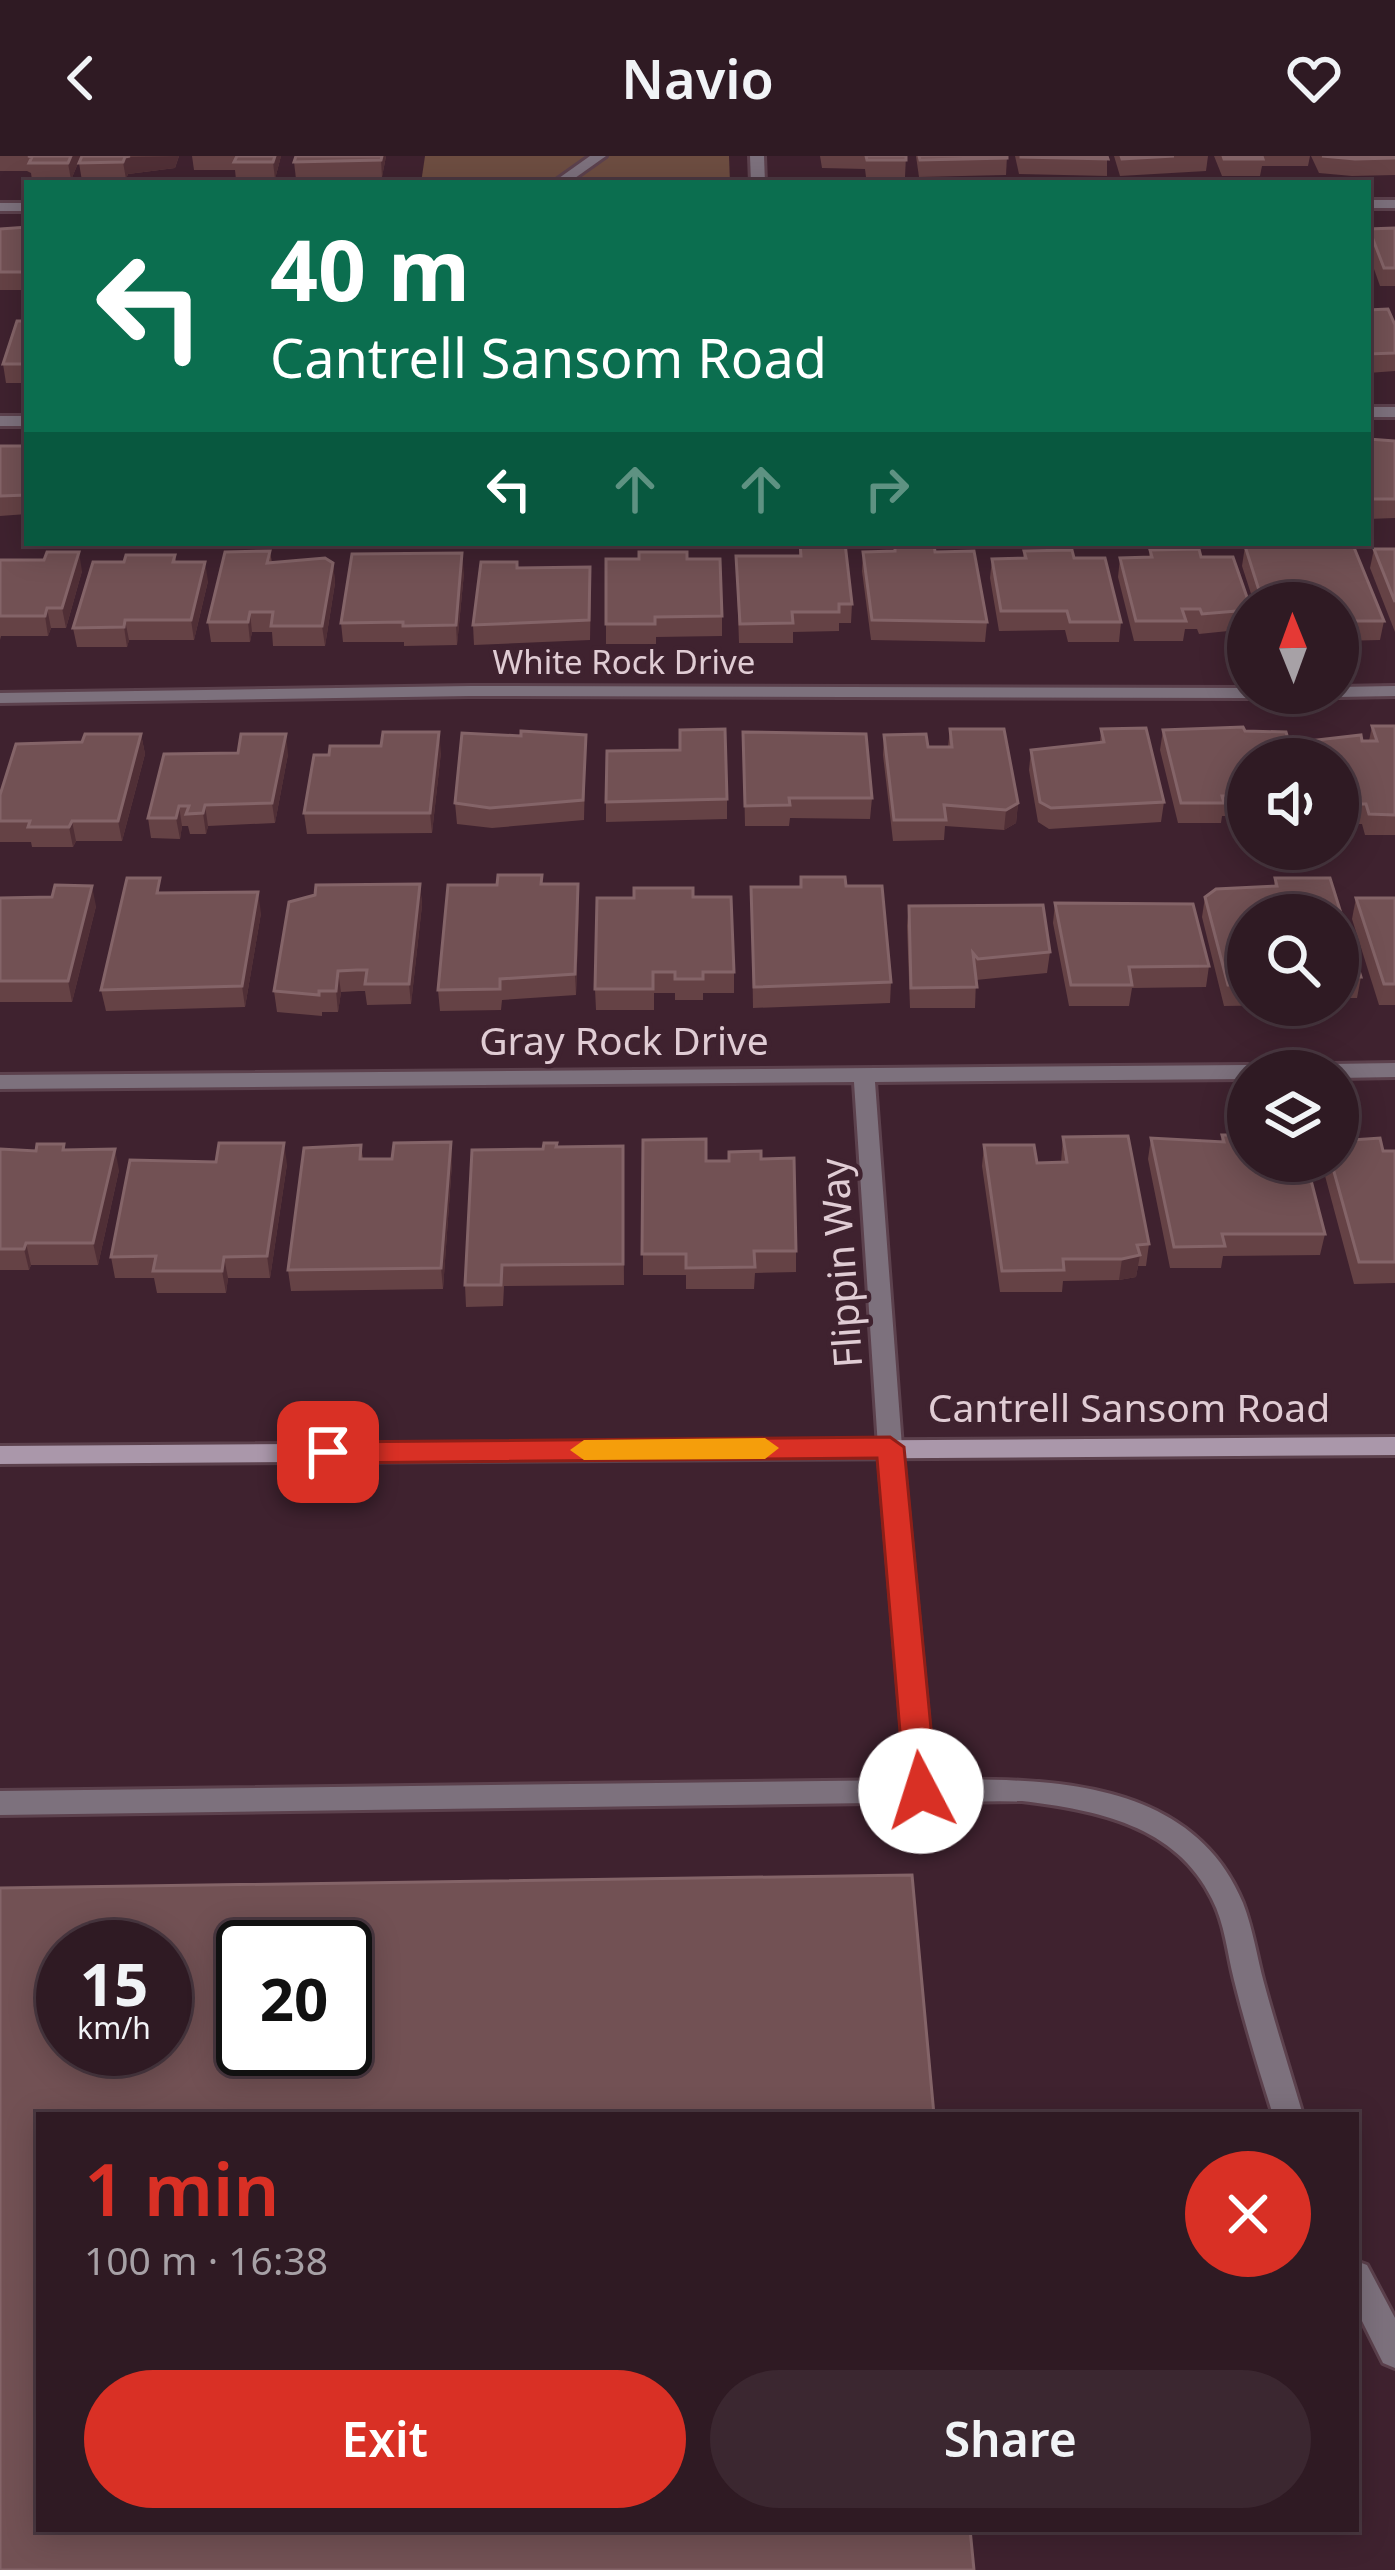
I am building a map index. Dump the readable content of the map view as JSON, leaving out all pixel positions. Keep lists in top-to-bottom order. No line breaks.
{"streets":{"street":["White Rock Drive","Gray Rock Drive","Flippin Way","Cantrell Sansom Road"]},"crossings":[["Gray Rock Drive","Flippin Way"],["Flippin Way","Cantrell Sansom Road"]],"north":"top","page":{"header":"Navio","turn":["40 m","Cantrell Sansom Road"],"speed":"15 km/h","limit":"20","heading":["1 min","100 m · 16:38"],"buttons":["Exit","Share"]}}
